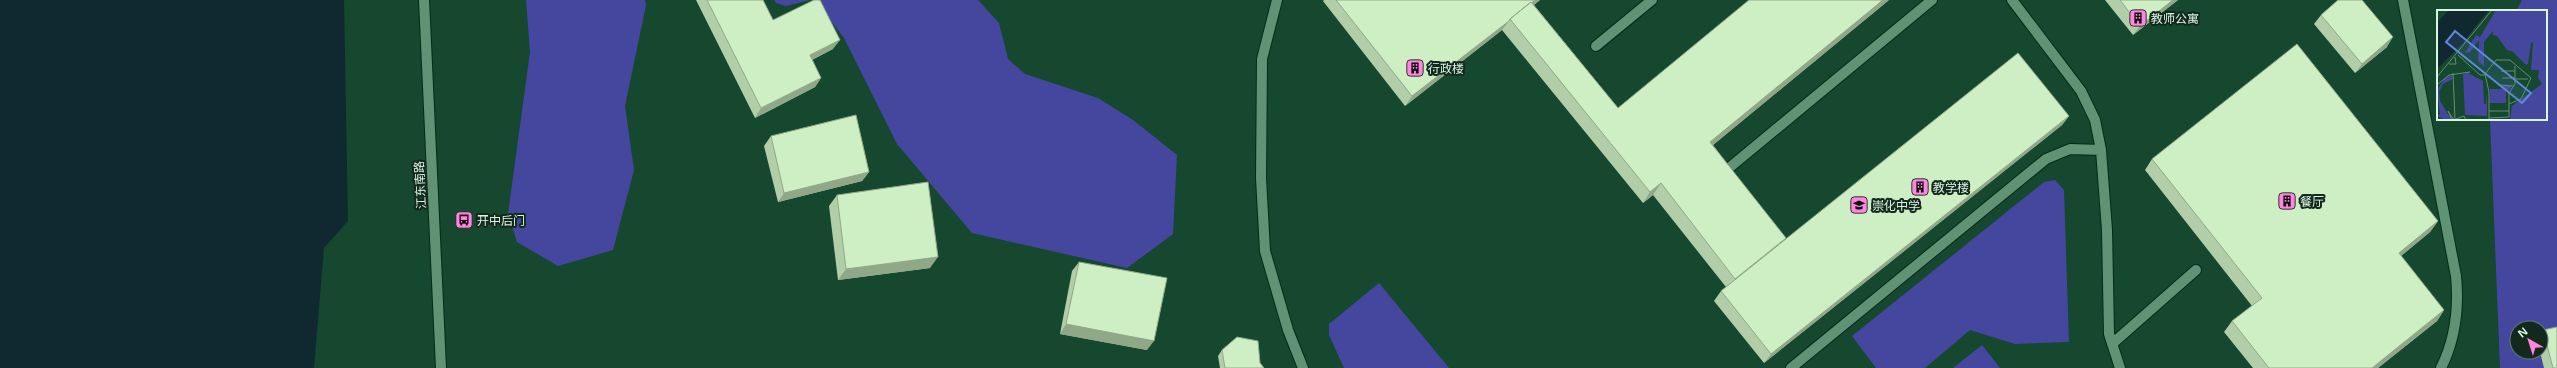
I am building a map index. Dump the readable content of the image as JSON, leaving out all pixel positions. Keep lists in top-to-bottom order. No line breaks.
{"streets":{"street":["江东南路"]},"places":{"building":["教师公寓","行政楼","教学楼","餐厅"],"school or university":["崇化中学"],"bus stop":["开中后门"]},"north":"top left"}
